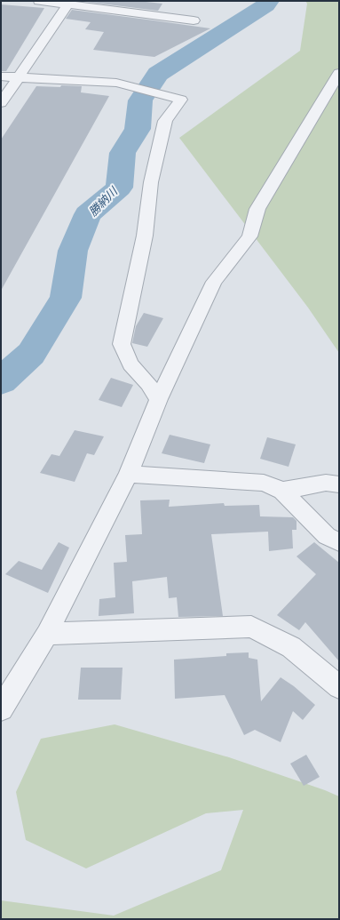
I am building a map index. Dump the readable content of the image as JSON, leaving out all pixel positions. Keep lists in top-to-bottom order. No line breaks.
{"water":["勝納川"]}
